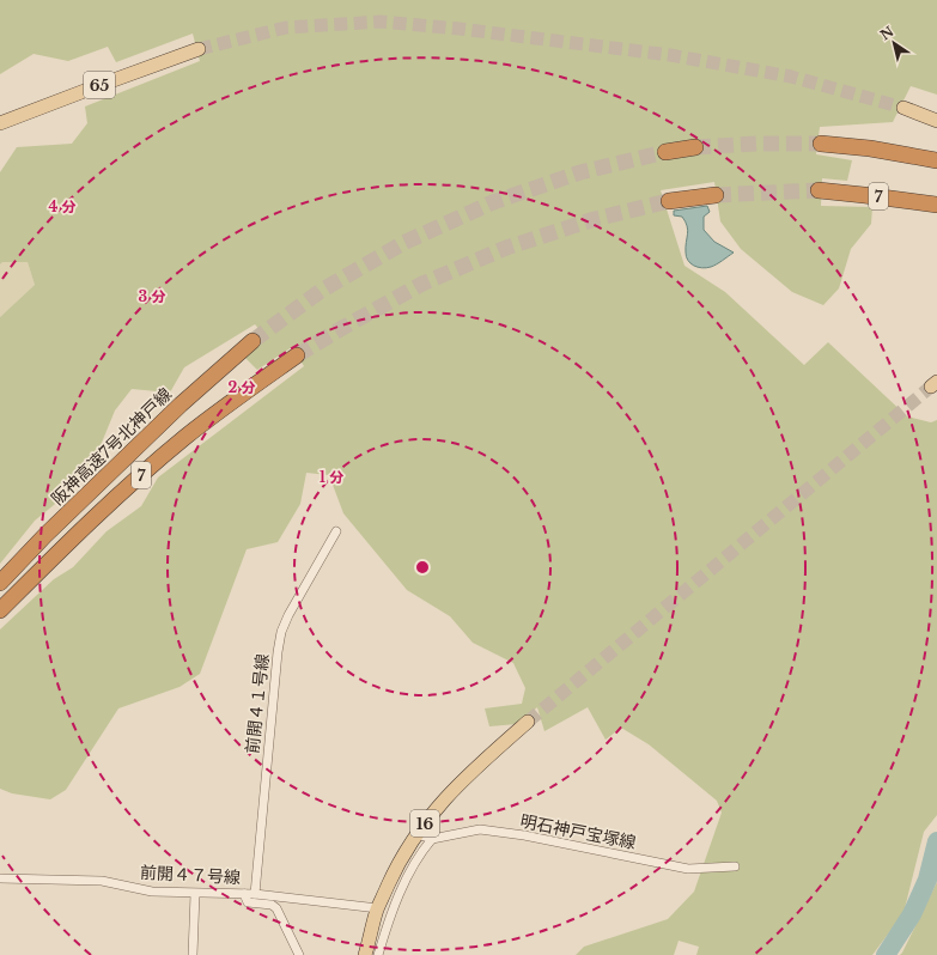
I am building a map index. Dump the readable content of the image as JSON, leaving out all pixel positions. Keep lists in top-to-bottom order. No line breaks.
{"streets":{"highway":["7","阪神高速7号北神戸線"],"main road":["65","16"],"street":["前開４１号線","明石神戸宝塚線","前開４７号線"]},"crossings":[["前開４１号線","前開４７号線"],["16","明石神戸宝塚線"],["16","前開４７号線"]],"north":"top left","rings":["4 分","3 分","2 分","1 分"]}
